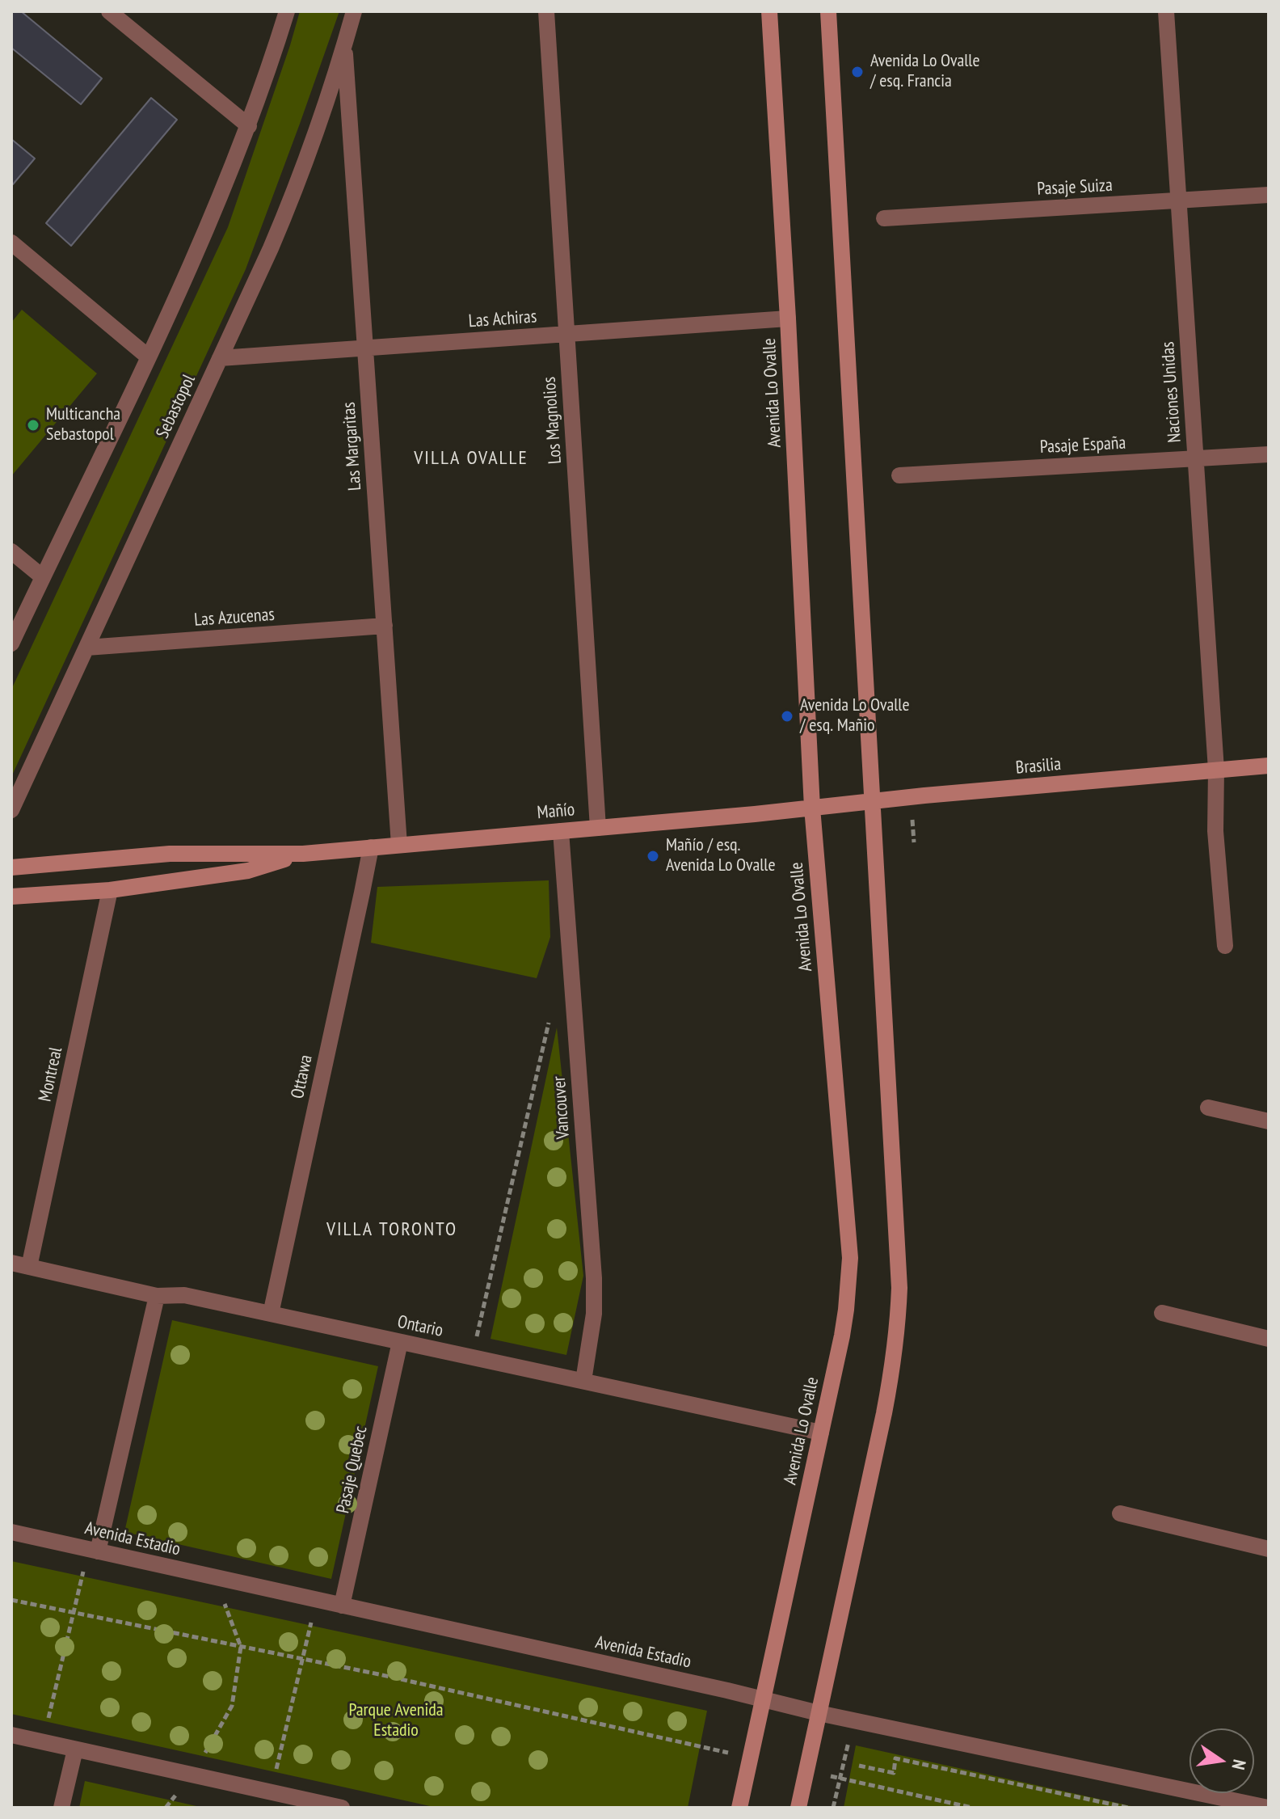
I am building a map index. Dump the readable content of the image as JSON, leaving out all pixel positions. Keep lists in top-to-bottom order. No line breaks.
{"streets":{"main road":["Avenida Lo Ovalle","Brasilia","Mañío"],"street":["Pasaje Suiza","Las Achiras","Naciones Unidas","Sebastopol","Los Magnolios","Pasaje España","Las Margaritas","Las Azucenas","Montreal","Ottawa","Vancouver","Ontario","Pasaje Quebec","Avenida Estadio"]},"crossings":[["Pasaje Suiza","Naciones Unidas"],["Las Achiras","Avenida Lo Ovalle"],["Las Achiras","Sebastopol"],["Las Achiras","Los Magnolios"],["Las Achiras","Las Margaritas"],["Naciones Unidas","Pasaje España"],["Naciones Unidas","Brasilia"],["Avenida Lo Ovalle","Brasilia"],["Avenida Lo Ovalle","Mañío"],["Avenida Lo Ovalle","Ontario"],["Avenida Lo Ovalle","Avenida Estadio"],["Sebastopol","Las Margaritas"],["Sebastopol","Las Azucenas"],["Los Magnolios","Mañío"],["Las Margaritas","Las Azucenas"],["Las Margaritas","Mañío"],["Brasilia","Mañío"],["Mañío","Montreal"],["Mañío","Ottawa"],["Mañío","Vancouver"],["Montreal","Ontario"],["Ottawa","Ontario"],["Vancouver","Ontario"],["Ontario","Pasaje Quebec"],["Pasaje Quebec","Avenida Estadio"]],"districts":["VILLA OVALLE","VILLA TORONTO"],"parks":["Parque Avenida Estadio"],"places":["Avenida Lo Ovalle / esq. Francia","Multicancha Sebastopol","Avenida Lo Ovalle / esq. Mañio","Mañío / esq. Avenida Lo Ovalle"],"north":"right"}
